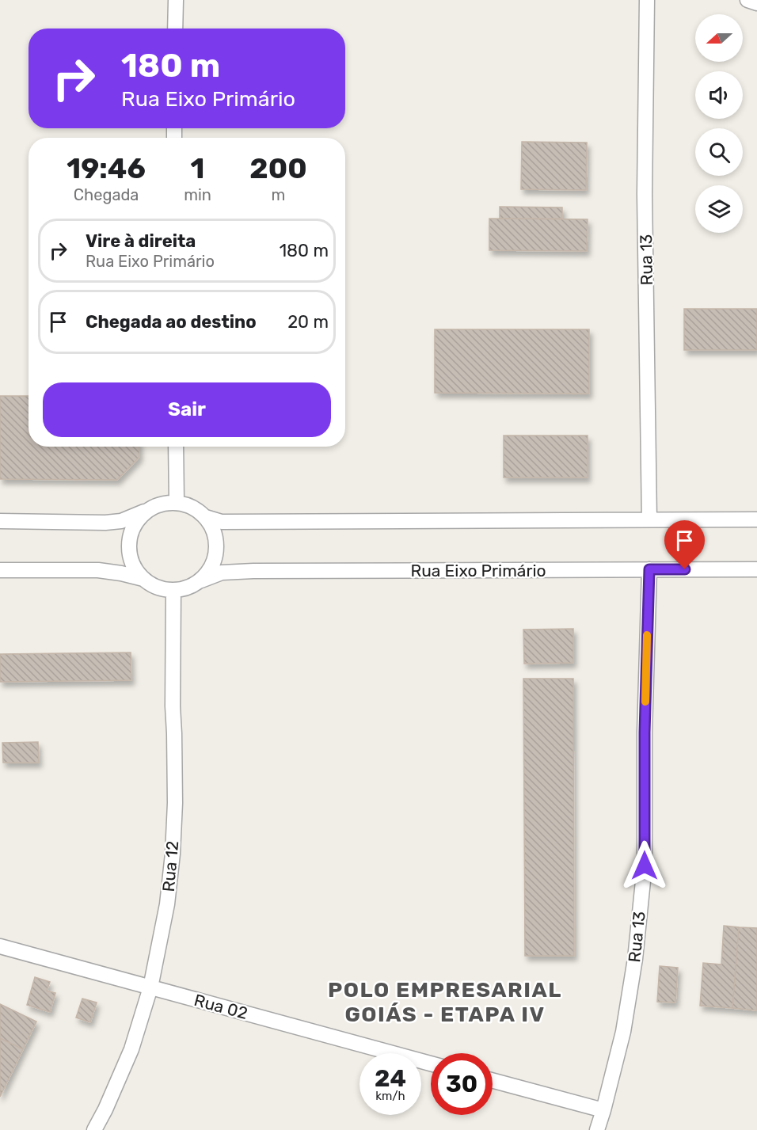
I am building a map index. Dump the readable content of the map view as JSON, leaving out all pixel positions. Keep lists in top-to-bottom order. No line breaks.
{"streets":{"street":["Rua 13","Rua Eixo Primário","Rua 12","Rua 02"]},"crossings":[["Rua 13","Rua Eixo Primário"],["Rua Eixo Primário","Rua 12"],["Rua 12","Rua 02"]],"districts":["POLO EMPRESARIAL GOIÁS - ETAPA IV"],"north":"left","page":{"turn":["180 m","Rua Eixo Primário"],"eta":["19:46","Chegada","1","min","200","m"],"list":[{"name":"Vire à direita","note":"Rua Eixo Primário","value":"180 m"},{"name":"Chegada ao destino","value":"20 m"}],"buttons":"Sair","speed":"24 km/h","limit":"30"}}
